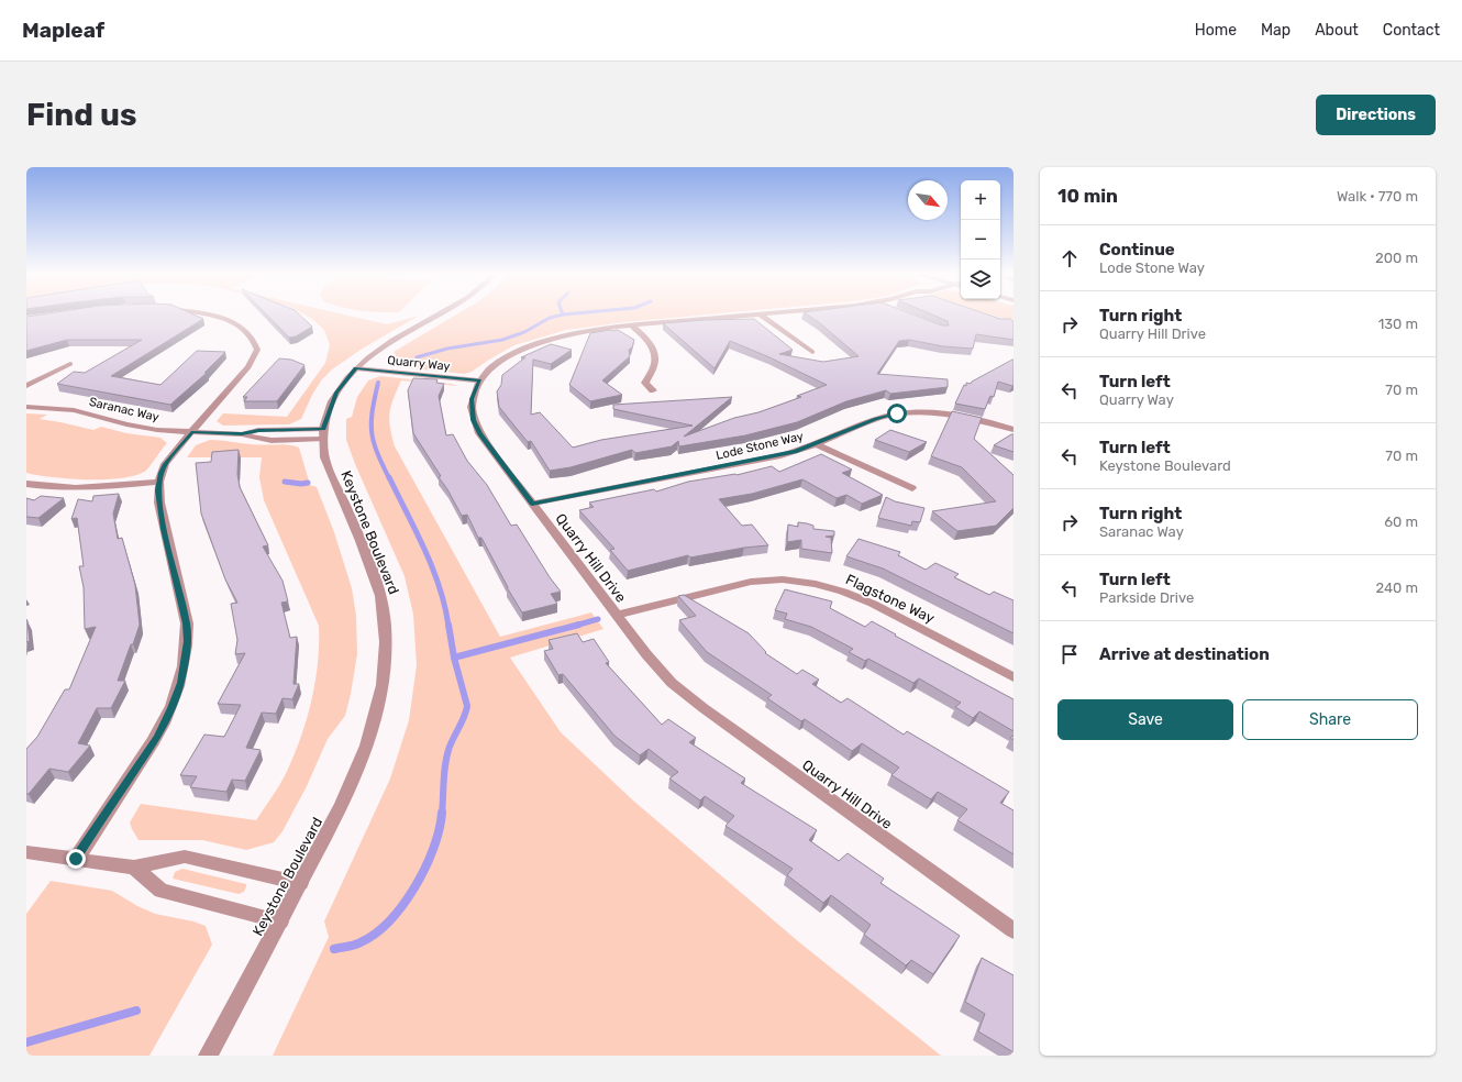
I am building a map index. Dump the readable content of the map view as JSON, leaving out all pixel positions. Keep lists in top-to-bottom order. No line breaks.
{"streets":{"street":["Quarry Way","Saranac Way","Lode Stone Way","Keystone Boulevard","Quarry Hill Drive","Flagstone Way"]},"crossings":[["Quarry Way","Keystone Boulevard"],["Quarry Way","Quarry Hill Drive"],["Saranac Way","Keystone Boulevard"],["Lode Stone Way","Quarry Hill Drive"],["Quarry Hill Drive","Flagstone Way"]],"north":"bottom right","page":{"header":"Mapleaf","nav":["Home","Map","About","Contact"],"buttons":["Directions",["Save","Share"]],"title":"Find us","heading":["10 min","Walk · 770 m"],"map_buttons":["+","−"],"list":[["Continue","Lode Stone Way","200 m"],["Turn right","Quarry Hill Drive","130 m"],["Turn left","Quarry Way","70 m"],["Turn left","Keystone Boulevard","70 m"],["Turn right","Saranac Way","60 m"],["Turn left","Parkside Drive","240 m"],"Arrive at destination"]}}
